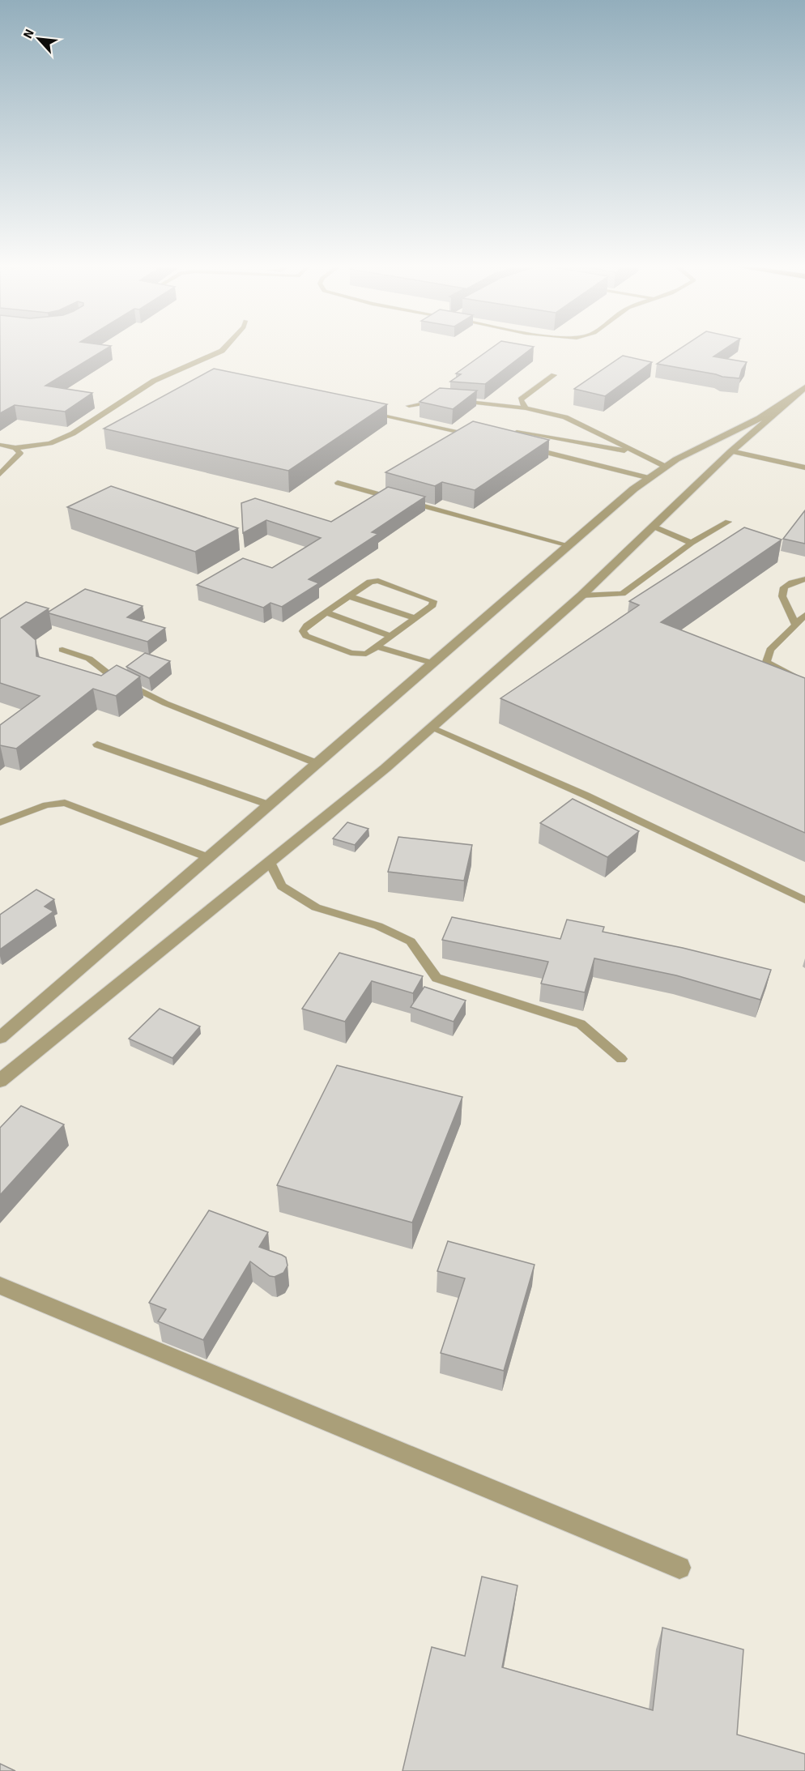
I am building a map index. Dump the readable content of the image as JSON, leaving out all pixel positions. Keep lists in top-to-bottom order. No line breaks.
{"north":"top left"}
